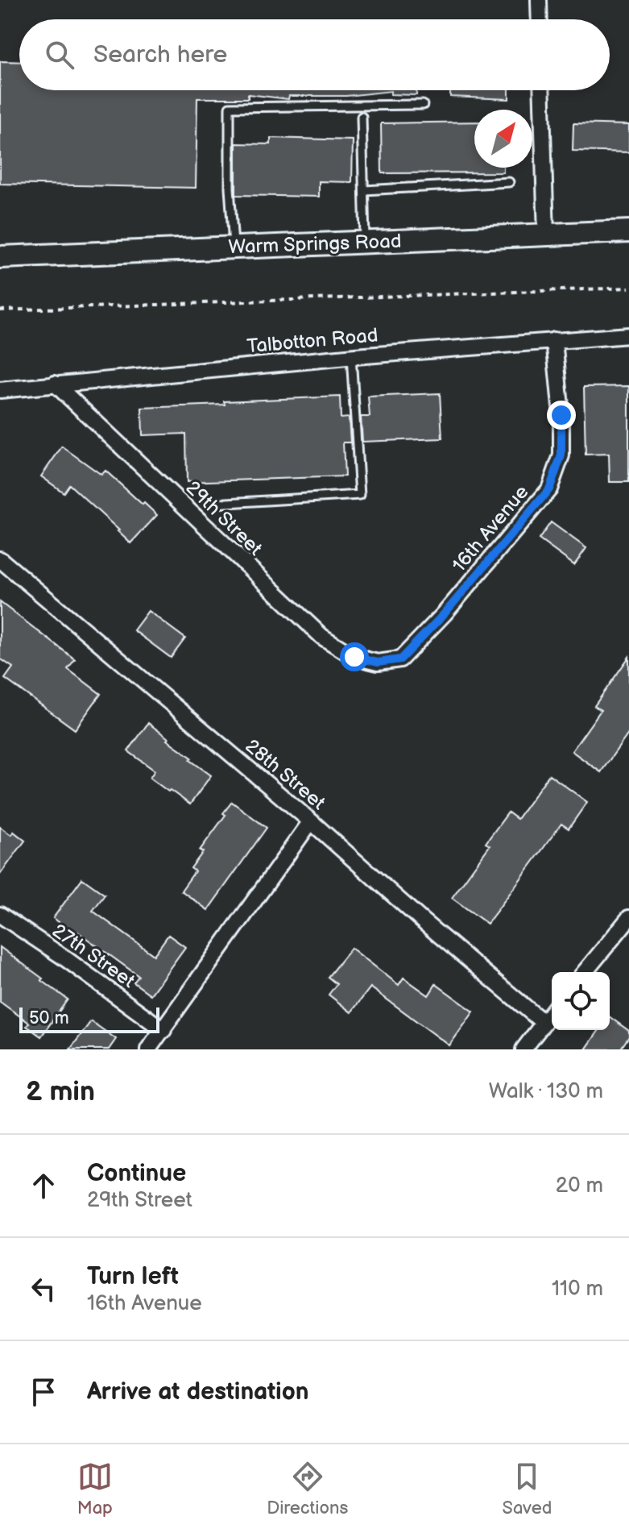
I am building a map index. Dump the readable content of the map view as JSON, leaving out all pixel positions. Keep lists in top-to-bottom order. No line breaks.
{"streets":{"main road":["Warm Springs Road"],"street":["Talbotton Road","29th Street","16th Avenue","28th Street","27th Street"]},"crossings":[["Talbotton Road","29th Street"],["Talbotton Road","16th Avenue"],["29th Street","16th Avenue"]],"scale_bar":"50 m","north":"top right","page":{"search":"Search here","scale":"50 m","heading":["2 min","Walk · 130 m"],"list":[["Continue","29th Street","20 m"],["Turn left","16th Avenue","110 m"],"Arrive at destination"],"nav":["Map","Directions","Saved"]}}
